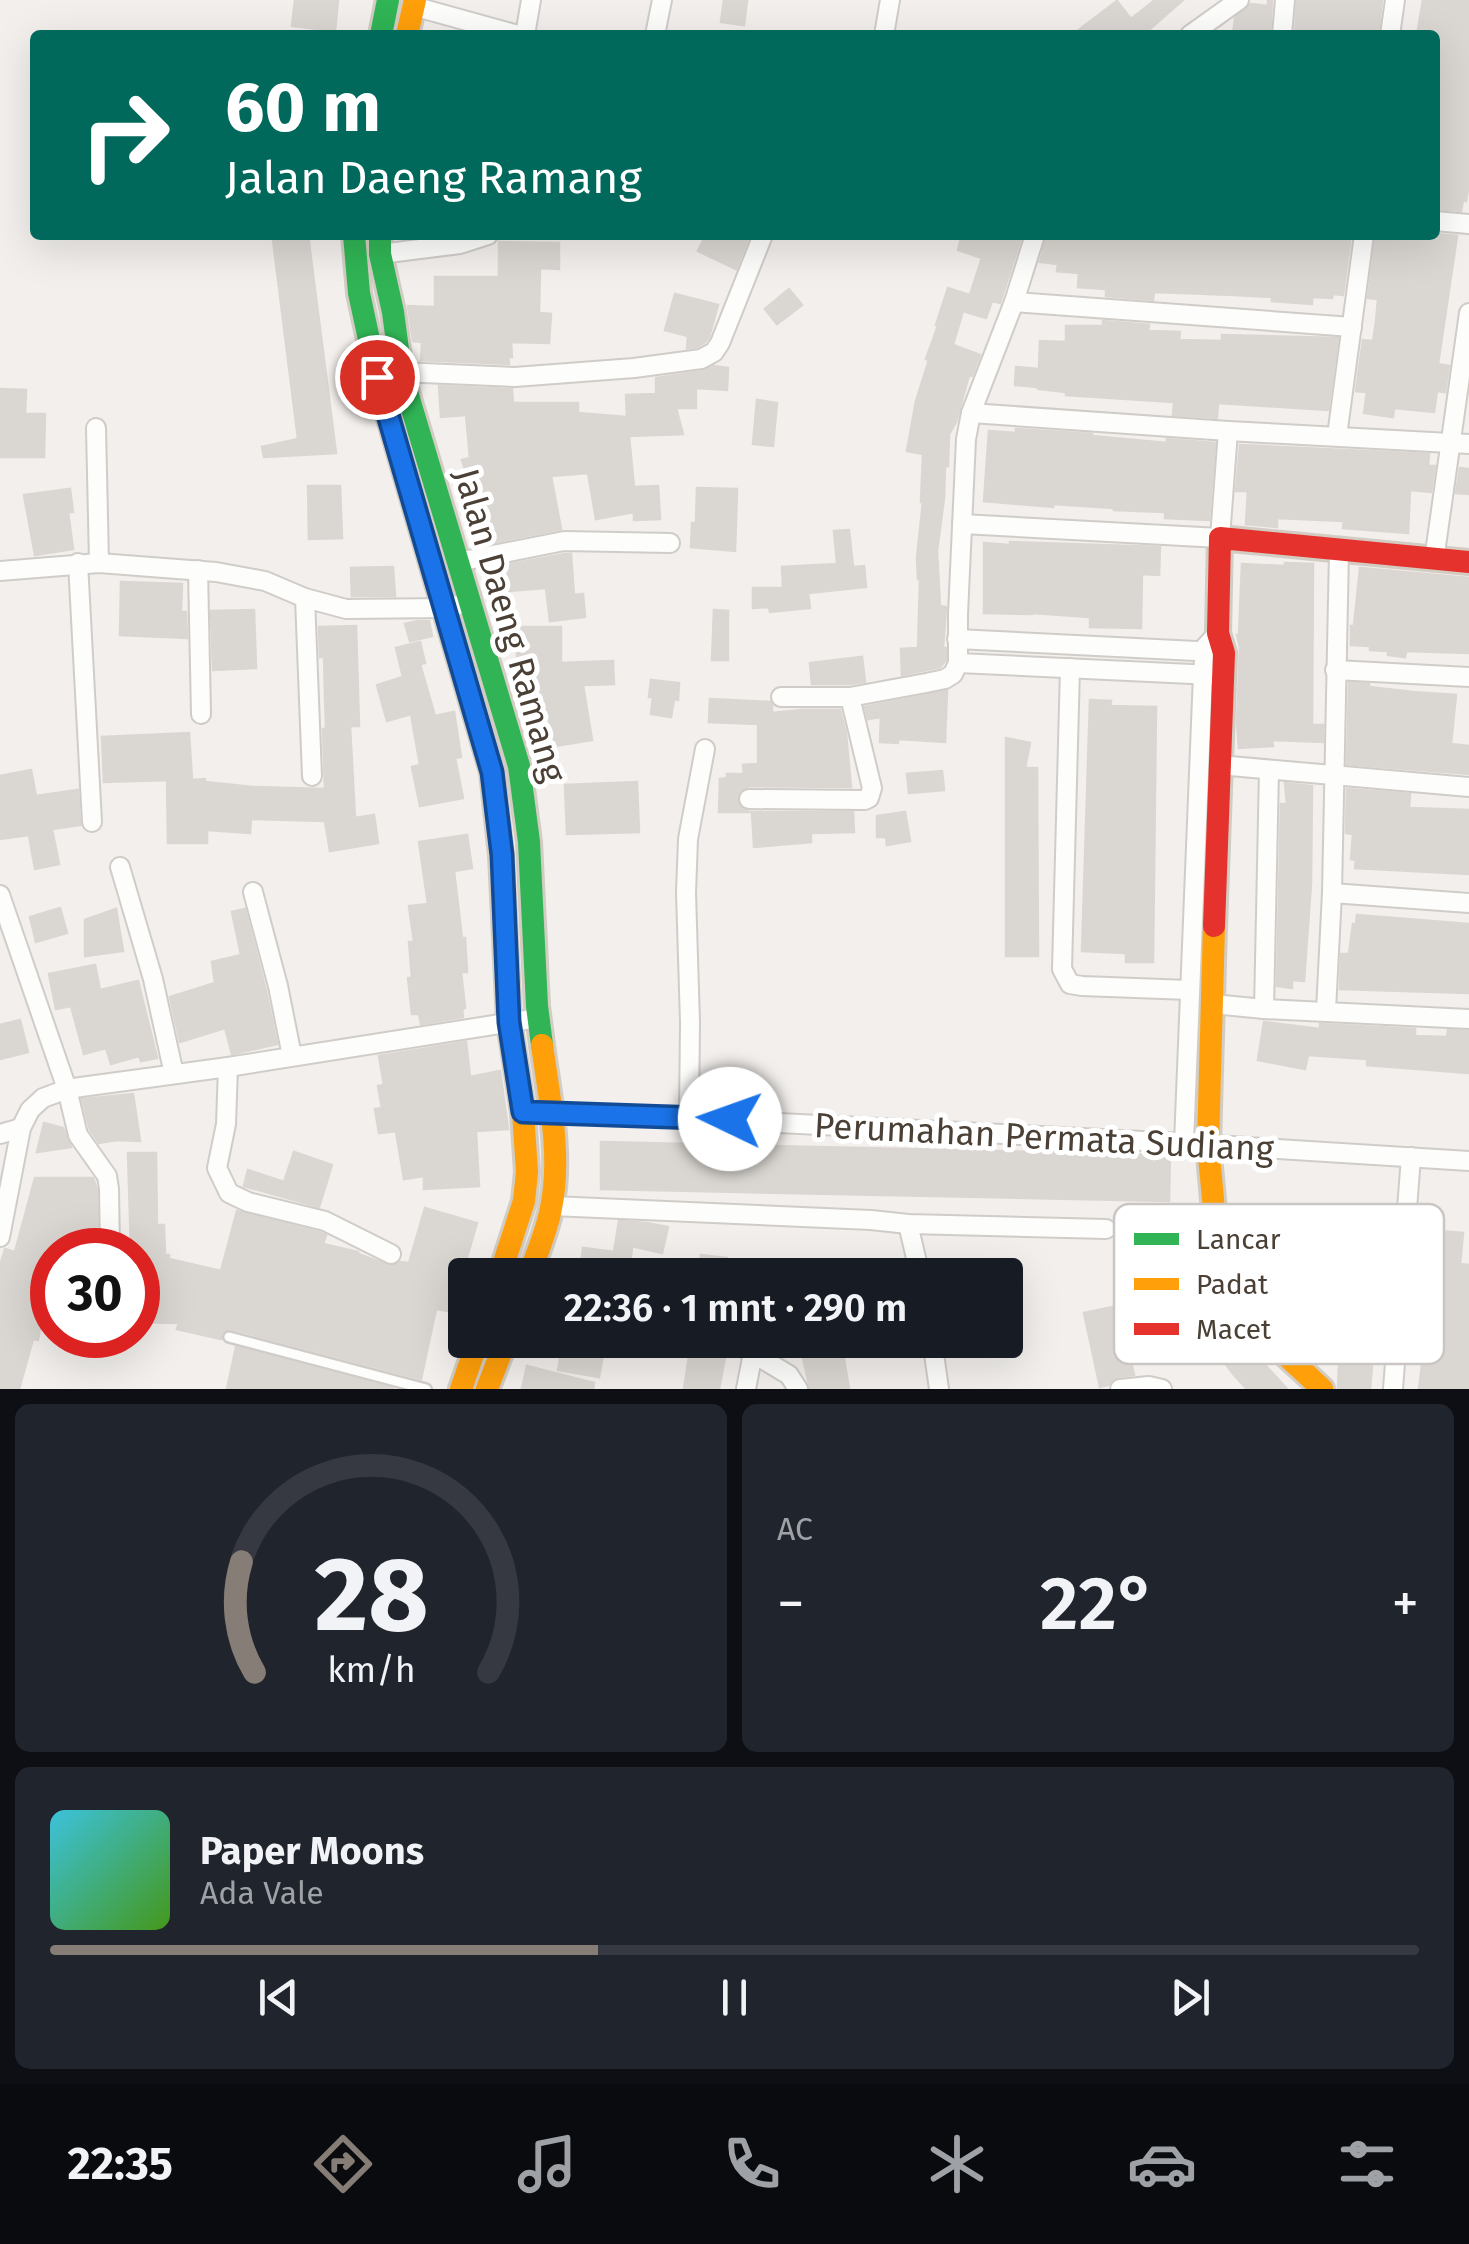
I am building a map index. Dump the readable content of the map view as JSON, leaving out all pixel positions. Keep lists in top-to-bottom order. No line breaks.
{"streets":{"main road":["Jalan Daeng Ramang"],"street":["Perumahan Permata Sudiang"]},"crossings":[["Jalan Daeng Ramang","Perumahan Permata Sudiang"]],"legend":["Lancar","Padat","Macet"],"page":{"turn":["60 m","Jalan Daeng Ramang"],"limit":"30","trip":"22:36 · 1 mnt · 290 m","tile":"AC","heat":["−","22°","+"],"song":["Paper Moons","Ada Vale"],"tabs":"22:35","gauge":["28","km/h"]}}
